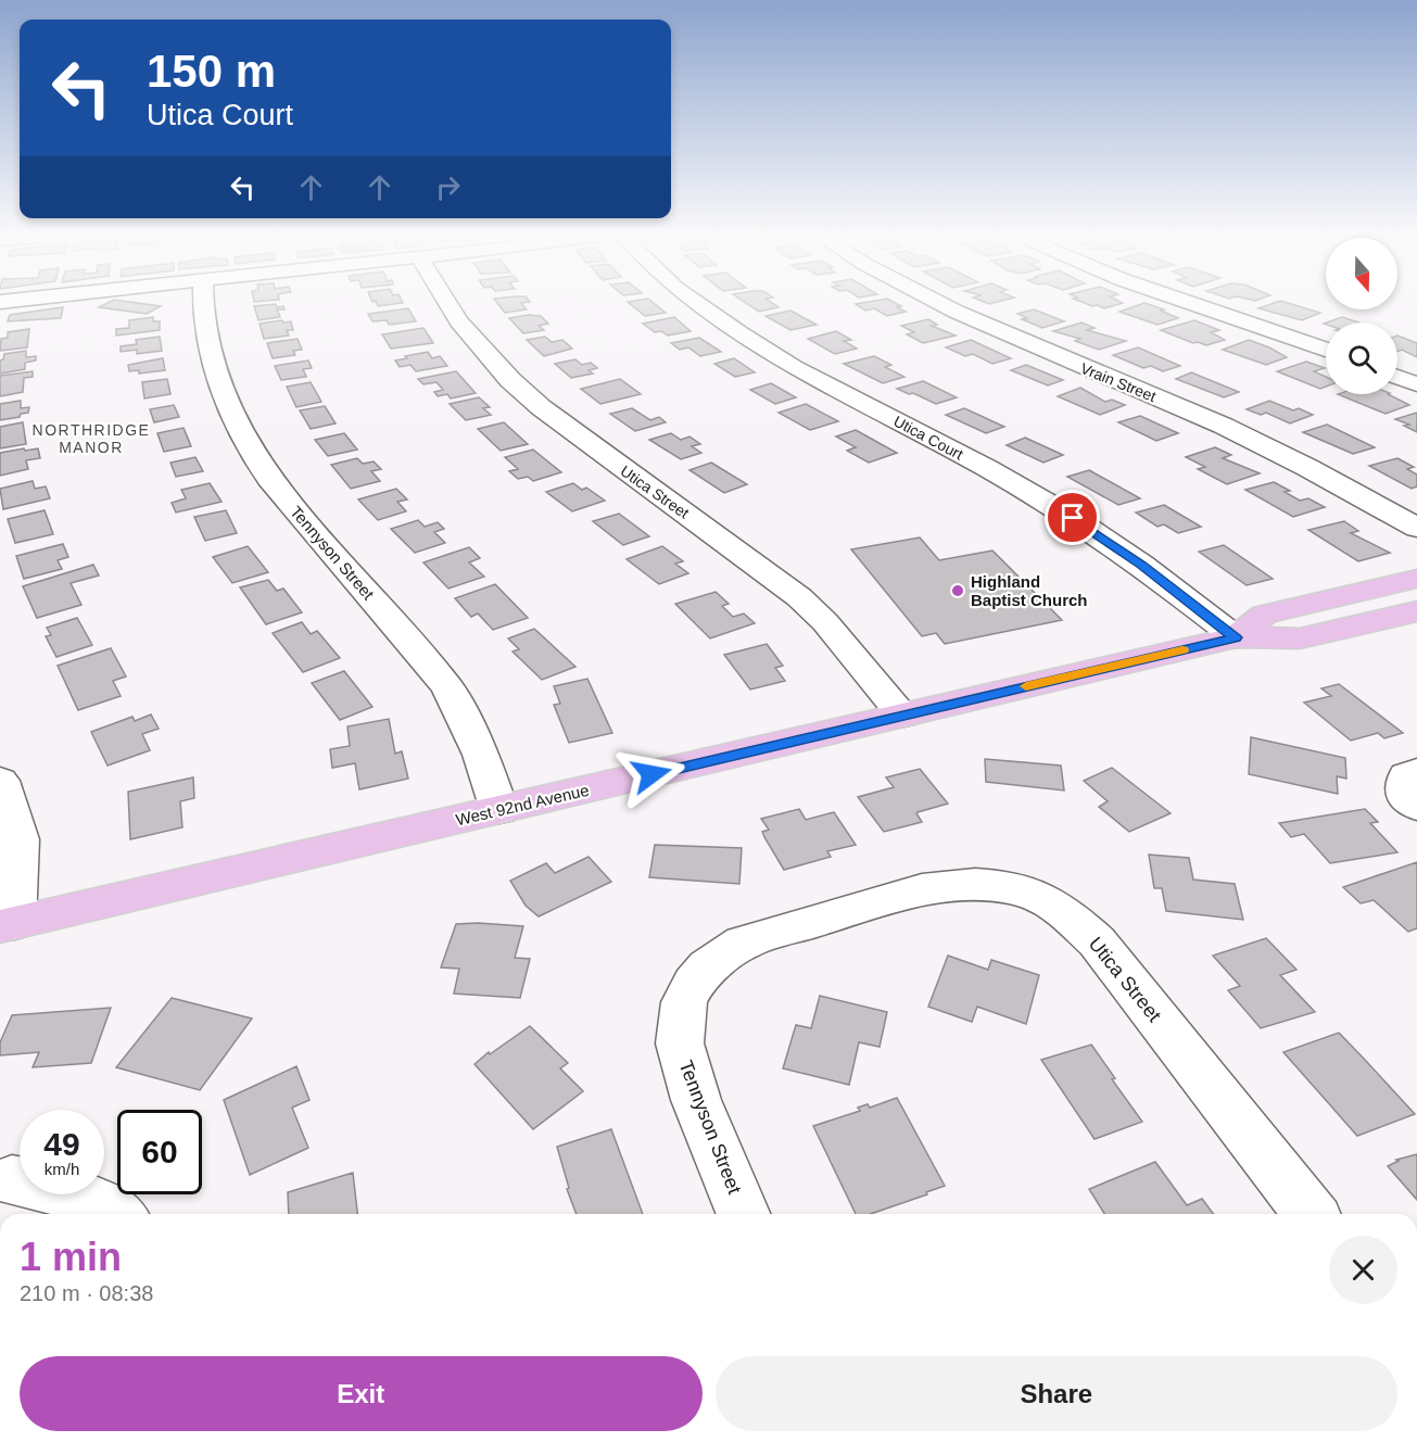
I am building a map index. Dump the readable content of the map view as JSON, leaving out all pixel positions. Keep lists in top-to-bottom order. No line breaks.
{"streets":{"main road":["West 92nd Avenue"],"street":["Vrain Street","Utica Court","Utica Street","Tennyson Street"]},"crossings":[["Utica Court","West 92nd Avenue"],["Utica Street","Tennyson Street"],["Utica Street","West 92nd Avenue"],["Tennyson Street","West 92nd Avenue"]],"districts":["NORTHRIDGE MANOR"],"places":["Highland Baptist Church"],"north":"bottom","page":{"turn":["150 m","Utica Court"],"speed":"49 km/h","limit":"60","heading":["1 min","210 m · 08:38"],"buttons":["Exit","Share"]}}
